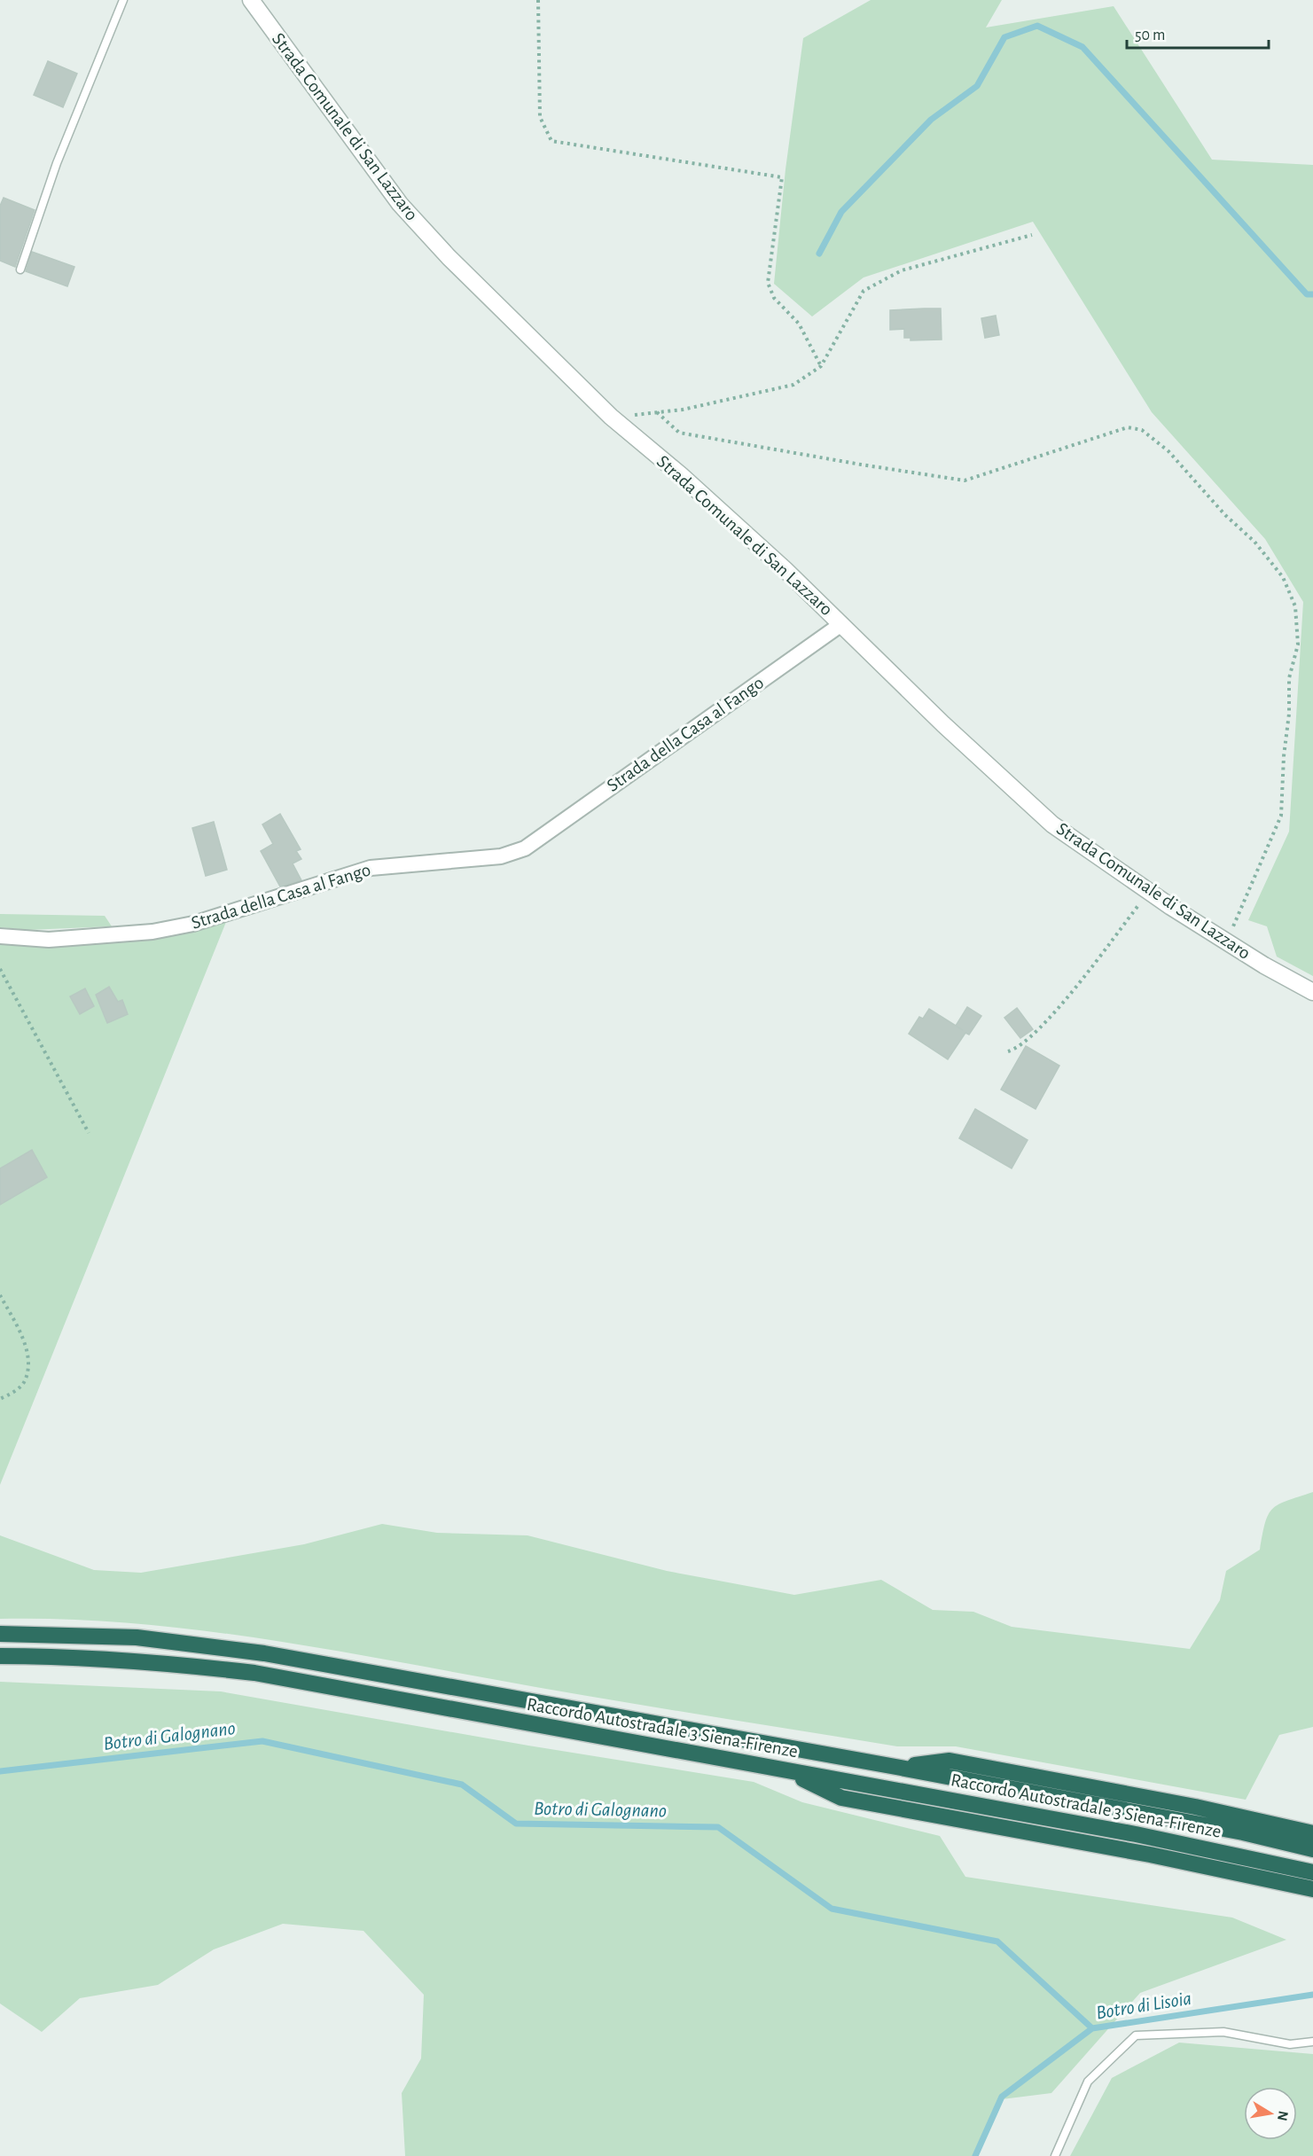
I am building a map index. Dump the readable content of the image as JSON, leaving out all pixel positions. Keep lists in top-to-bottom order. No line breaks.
{"streets":{"highway":["Raccordo Autostradale 3 Siena-Firenze"],"street":["Strada Comunale di San Lazzaro","Strada della Casa al Fango"]},"crossings":[["Strada Comunale di San Lazzaro","Strada della Casa al Fango"]],"water":["Botro di Galognano","Botro di Lisoia"],"scale_bar":"50 m","north":"right"}
